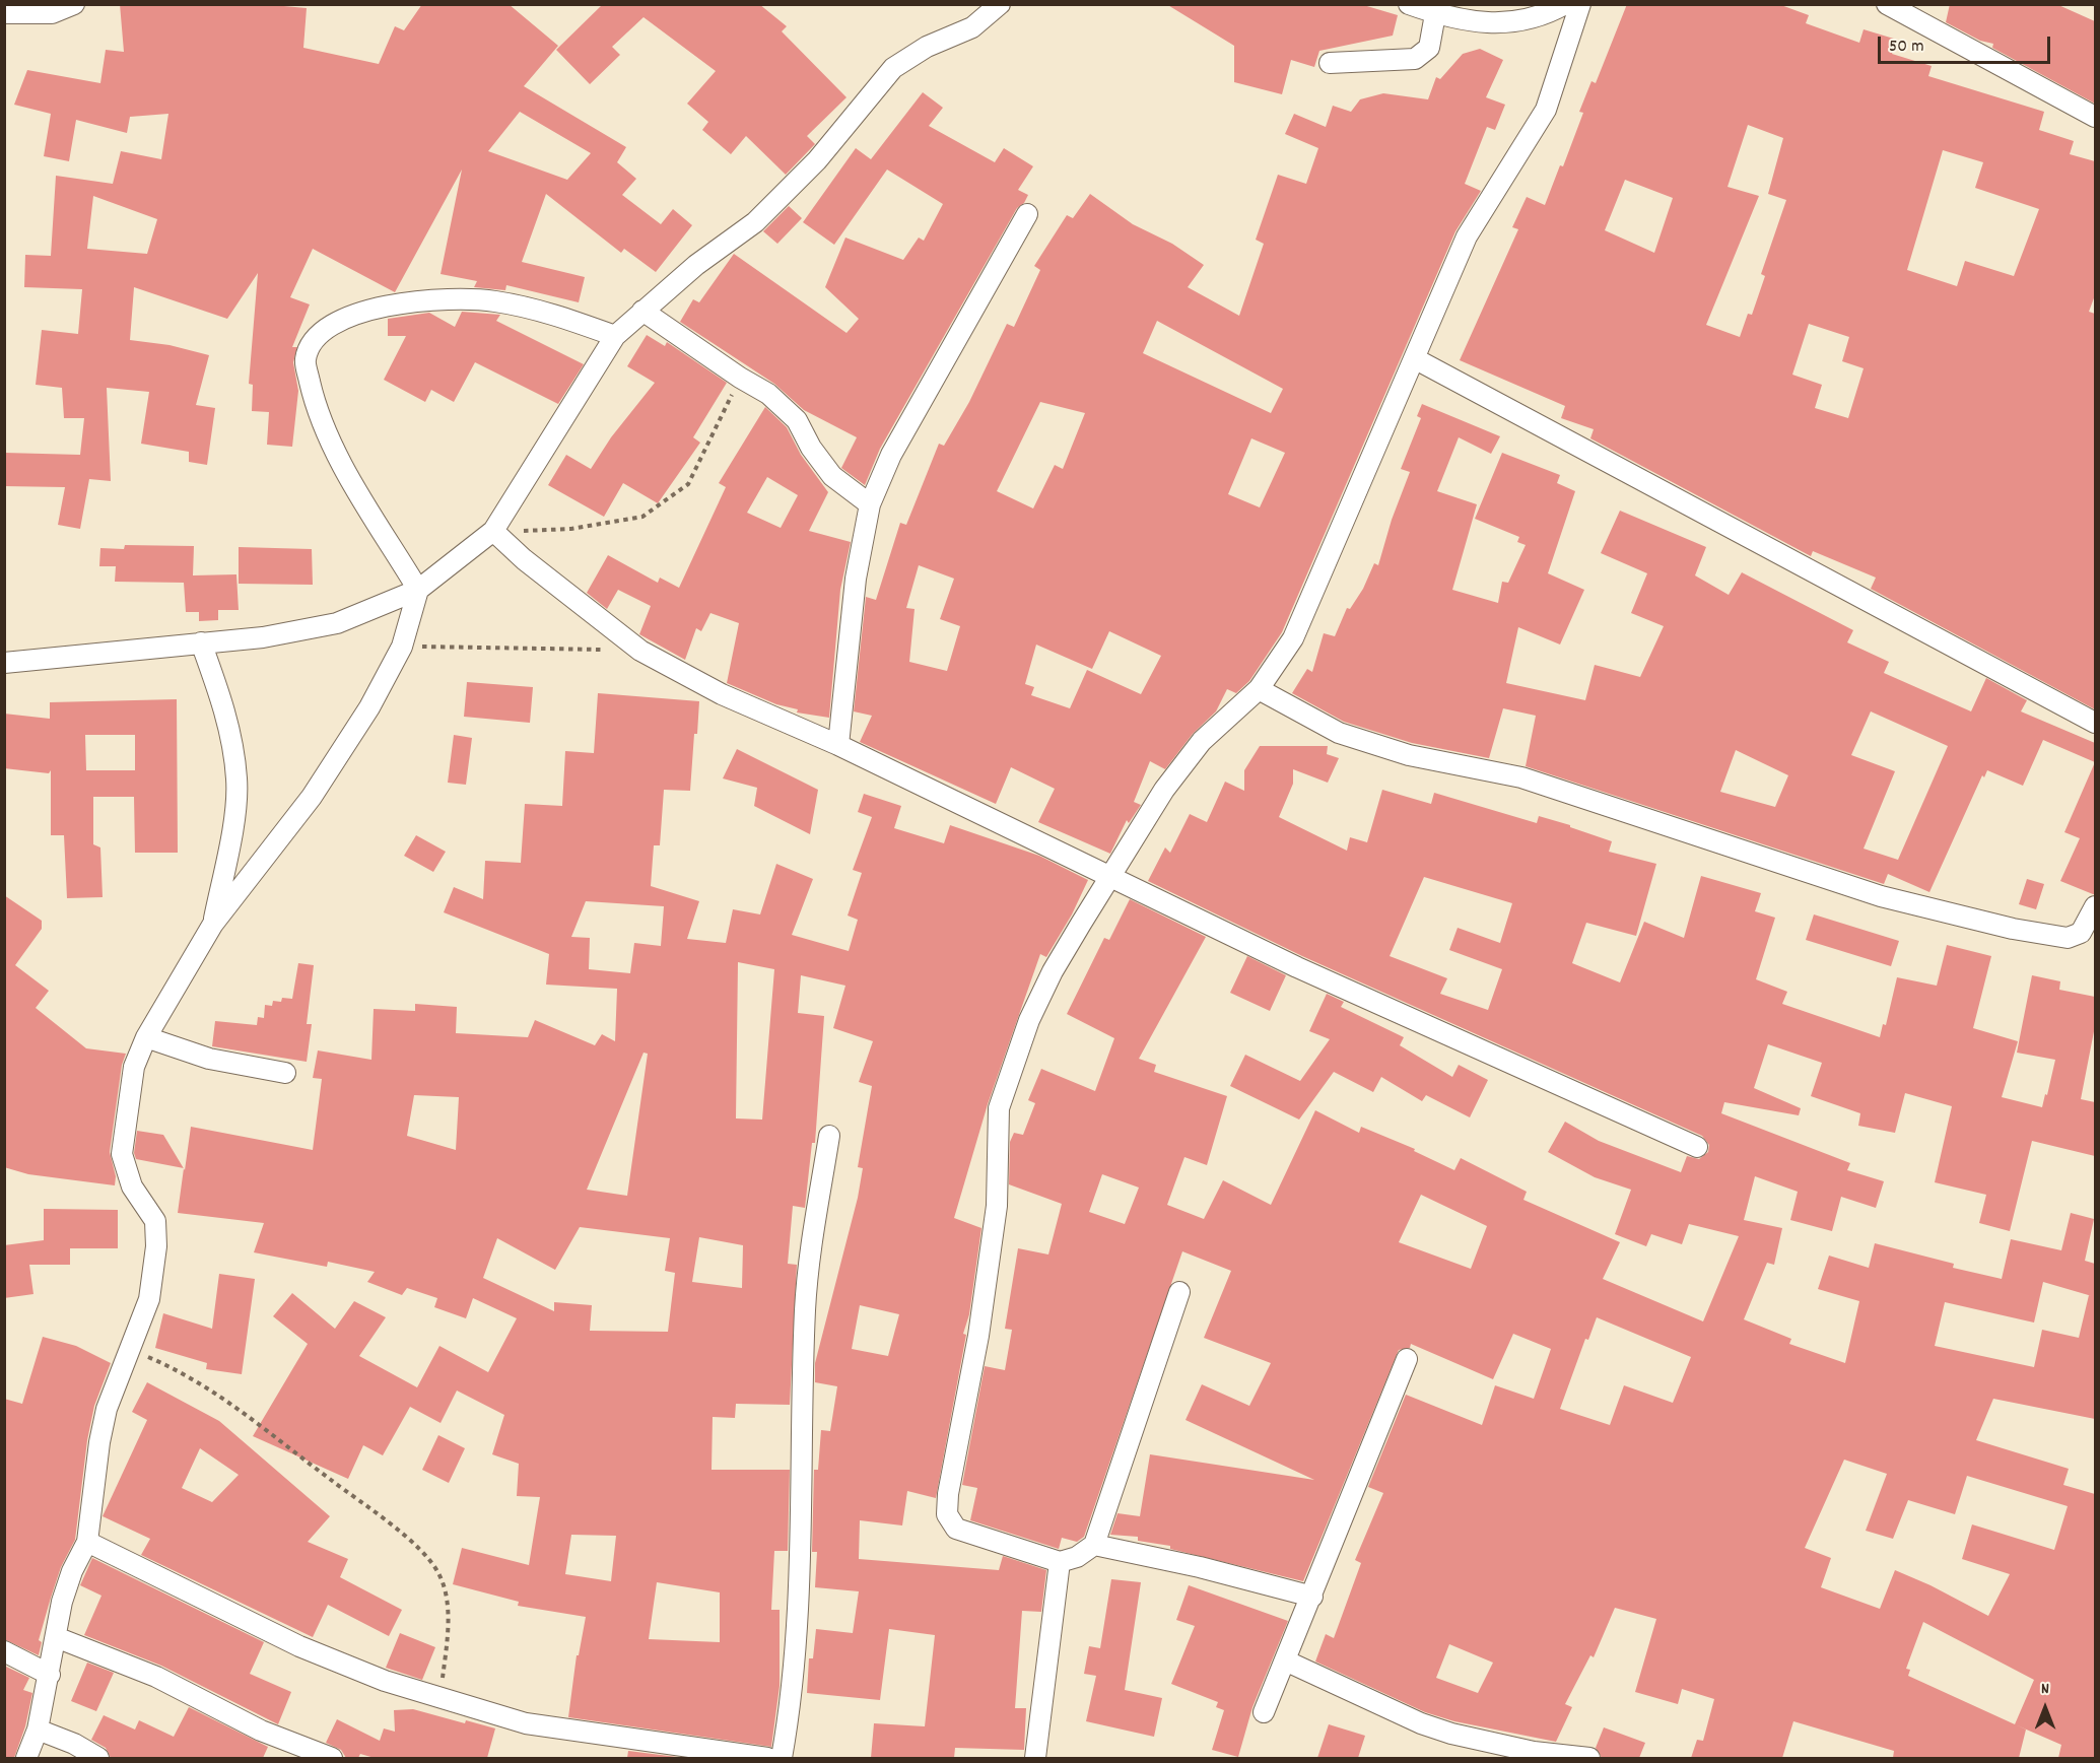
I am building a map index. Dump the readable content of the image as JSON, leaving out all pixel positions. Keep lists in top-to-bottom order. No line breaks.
{"scale_bar":"50 m","north":"top"}
